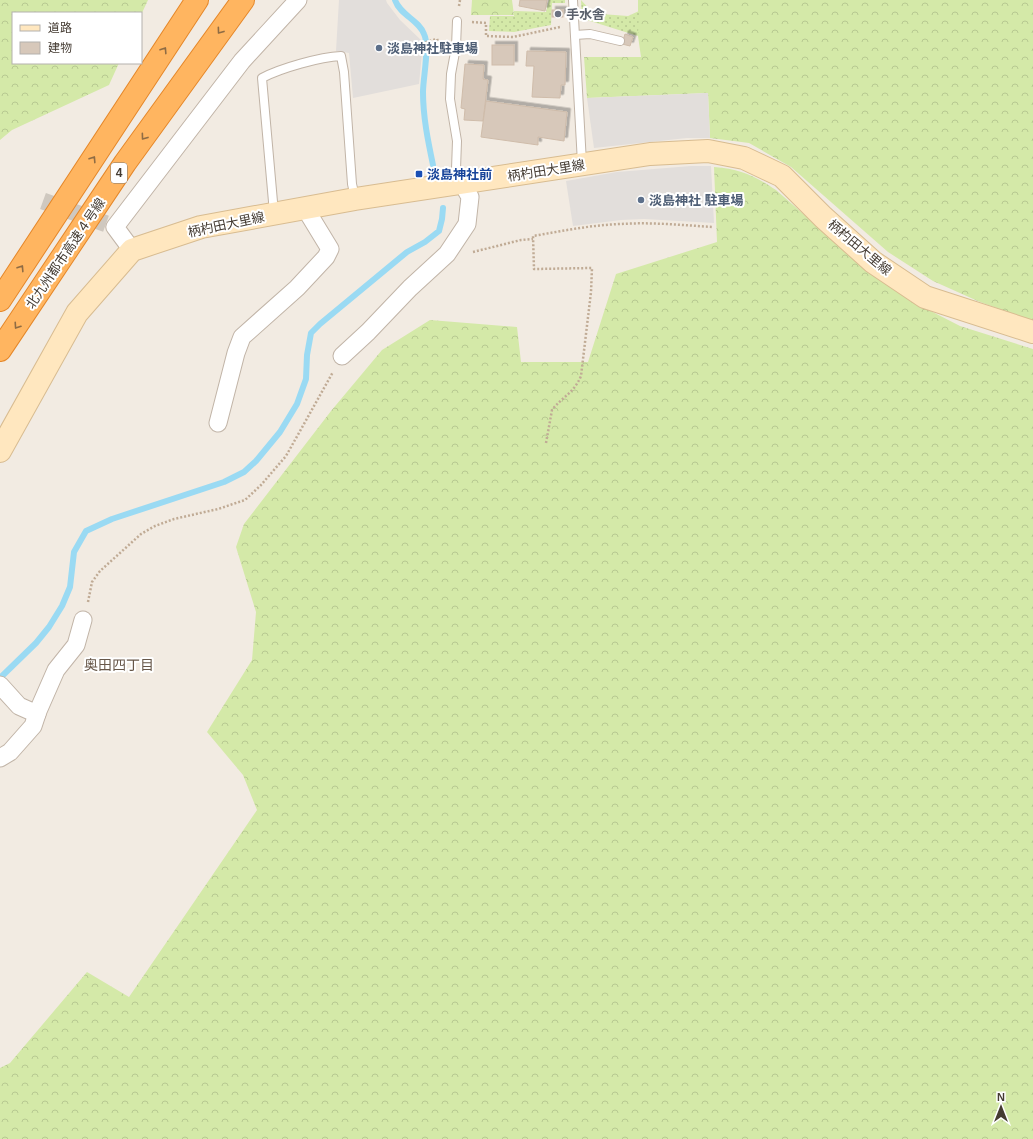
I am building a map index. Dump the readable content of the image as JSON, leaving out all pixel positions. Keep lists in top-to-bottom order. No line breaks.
{"streets":{"highway":["4","北九州都市高速４号線"],"main road":["柄杓田大里線"]},"districts":["奥田四丁目"],"places":{"other":["手水舎","淡島神社駐車場","淡島神社 駐車場"],"transit":["淡島神社前"]},"legend":["道路","建物"],"north":"top"}
